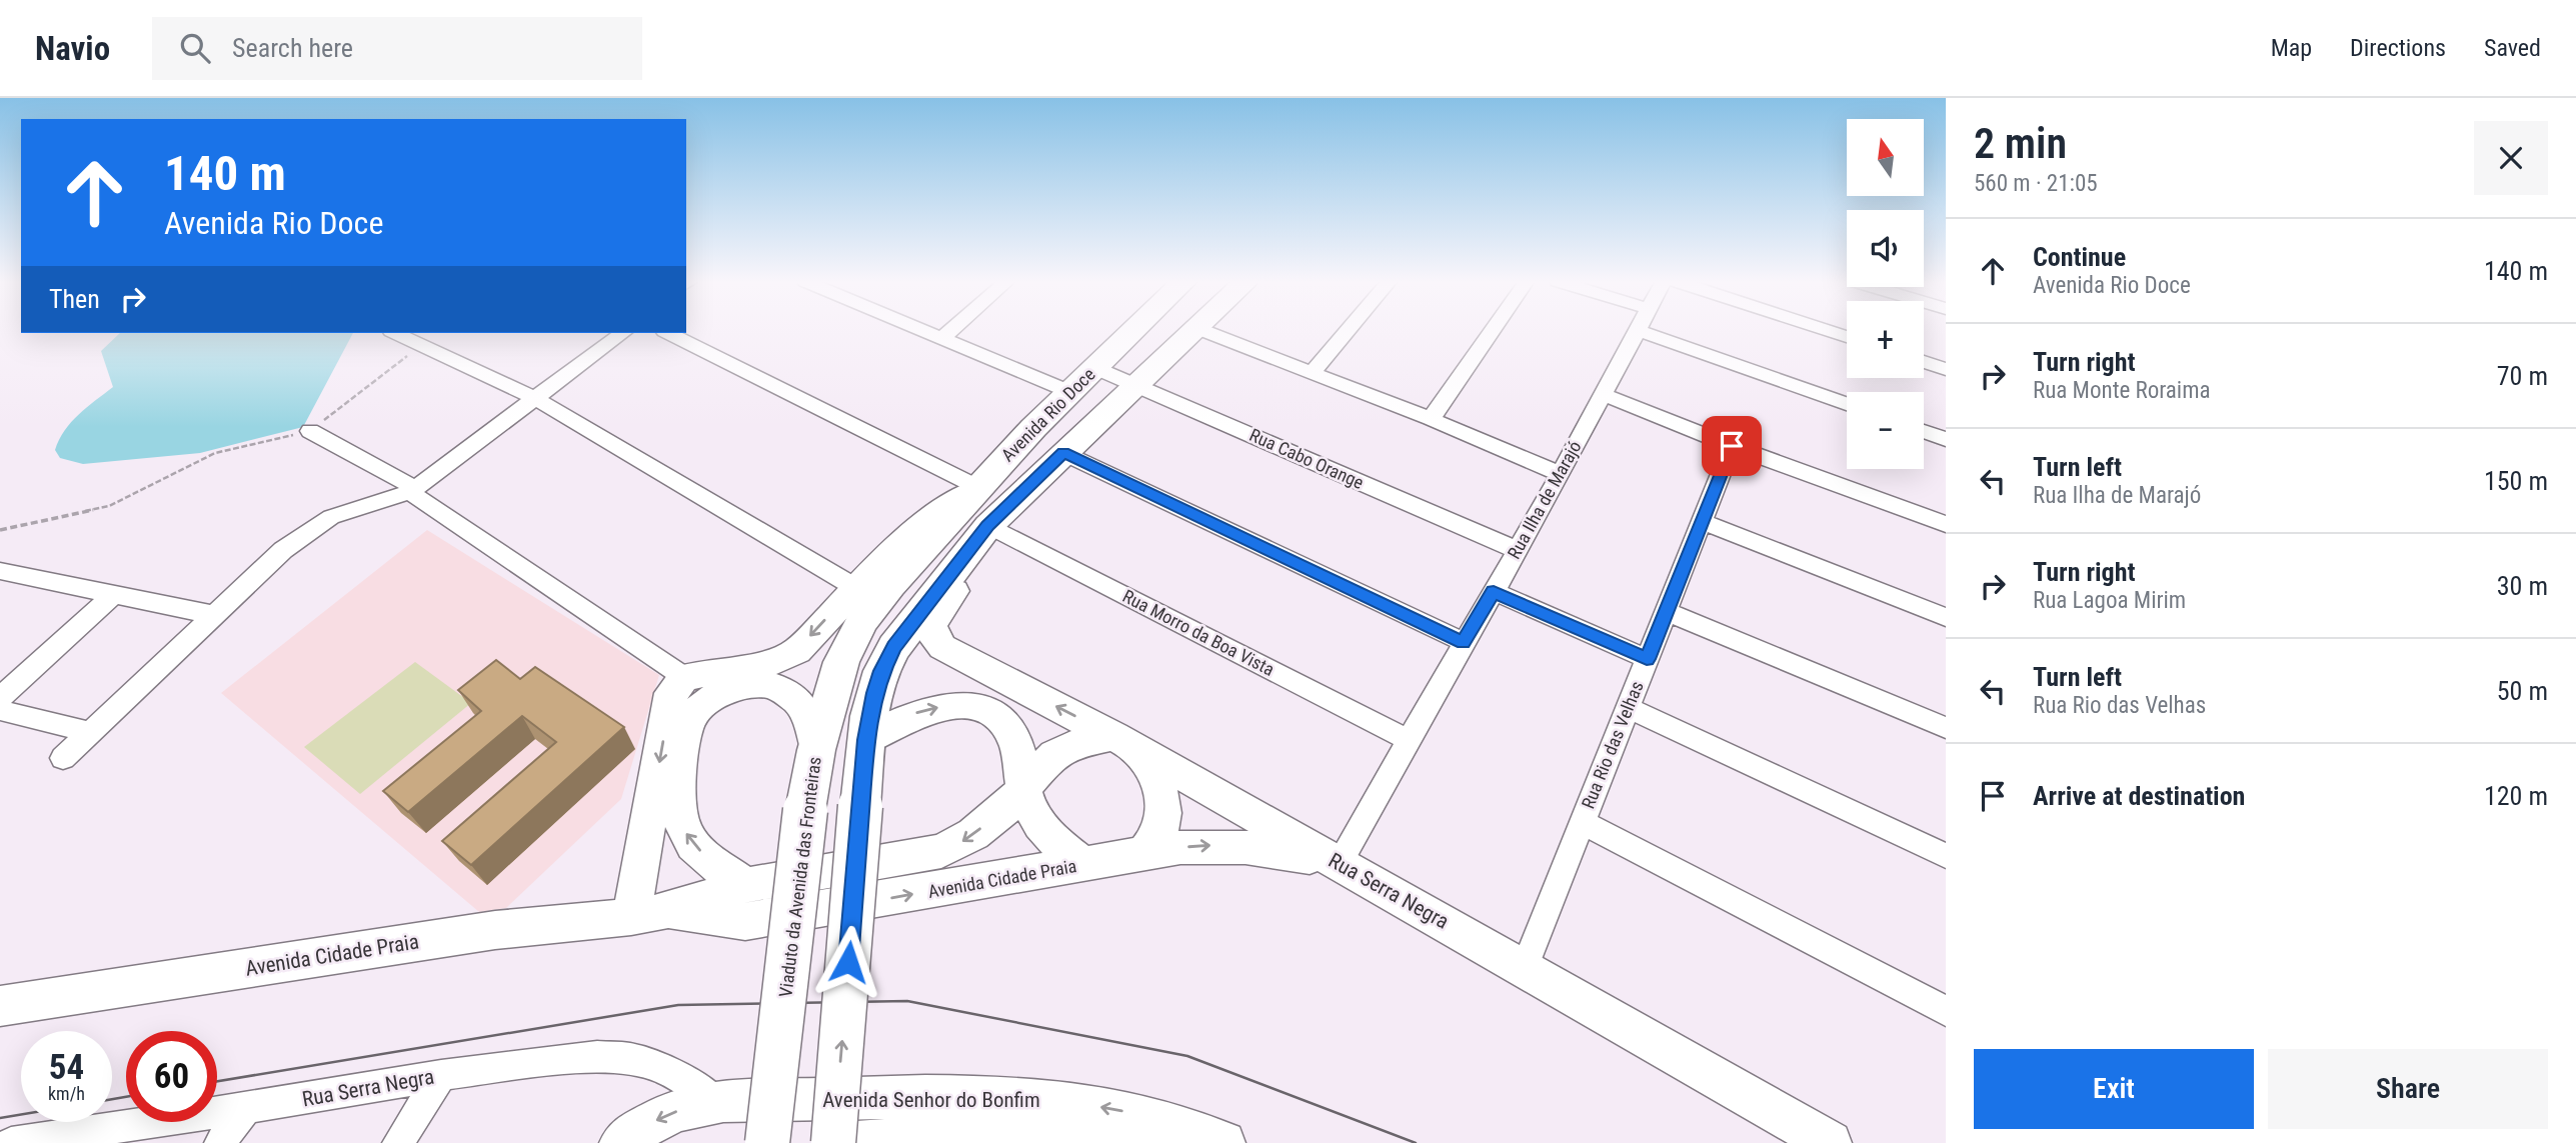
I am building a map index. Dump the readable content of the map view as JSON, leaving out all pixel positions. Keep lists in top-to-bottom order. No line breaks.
{"streets":{"main road":["Avenida Rio Doce","Viaduto da Avenida das Fronteiras","Avenida Cidade Praia","Rua Serra Negra","Avenida Senhor do Bonfim"],"street":["Rua Cabo Orange","Rua Ilha de Marajó","Rua Morro da Boa Vista","Rua Rio das Velhas"]},"crossings":[["Avenida Rio Doce","Rua Cabo Orange"],["Avenida Rio Doce","Rua Morro da Boa Vista"],["Avenida Rio Doce","Viaduto da Avenida das Fronteiras"],["Avenida Rio Doce","Rua Serra Negra"],["Rua Cabo Orange","Rua Ilha de Marajó"],["Rua Ilha de Marajó","Rua Morro da Boa Vista"],["Rua Ilha de Marajó","Avenida Cidade Praia"],["Rua Ilha de Marajó","Rua Serra Negra"],["Rua Morro da Boa Vista","Rua Serra Negra"],["Rua Rio das Velhas","Rua Serra Negra"],["Avenida Cidade Praia","Rua Serra Negra"],["Rua Serra Negra","Avenida Senhor do Bonfim"]],"north":"top","page":{"header":"Navio","search":"Search here","nav":["Map","Directions","Saved"],"heading":["2 min","560 m · 21:05"],"map_buttons":["+","−"],"turn":["140 m","Avenida Rio Doce"],"list":[{"name":"Continue","note":"Avenida Rio Doce","value":"140 m"},{"name":"Turn right","note":"Rua Monte Roraima","value":"70 m"},{"name":"Turn left","note":"Rua Ilha de Marajó","value":"150 m"},{"name":"Turn right","note":"Rua Lagoa Mirim","value":"30 m"},{"name":"Turn left","note":"Rua Rio das Velhas","value":"50 m"},{"name":"Arrive at destination","value":"120 m"}],"then":"Then","speed":"54 km/h","limit":"60","buttons":["Exit","Share"]}}
